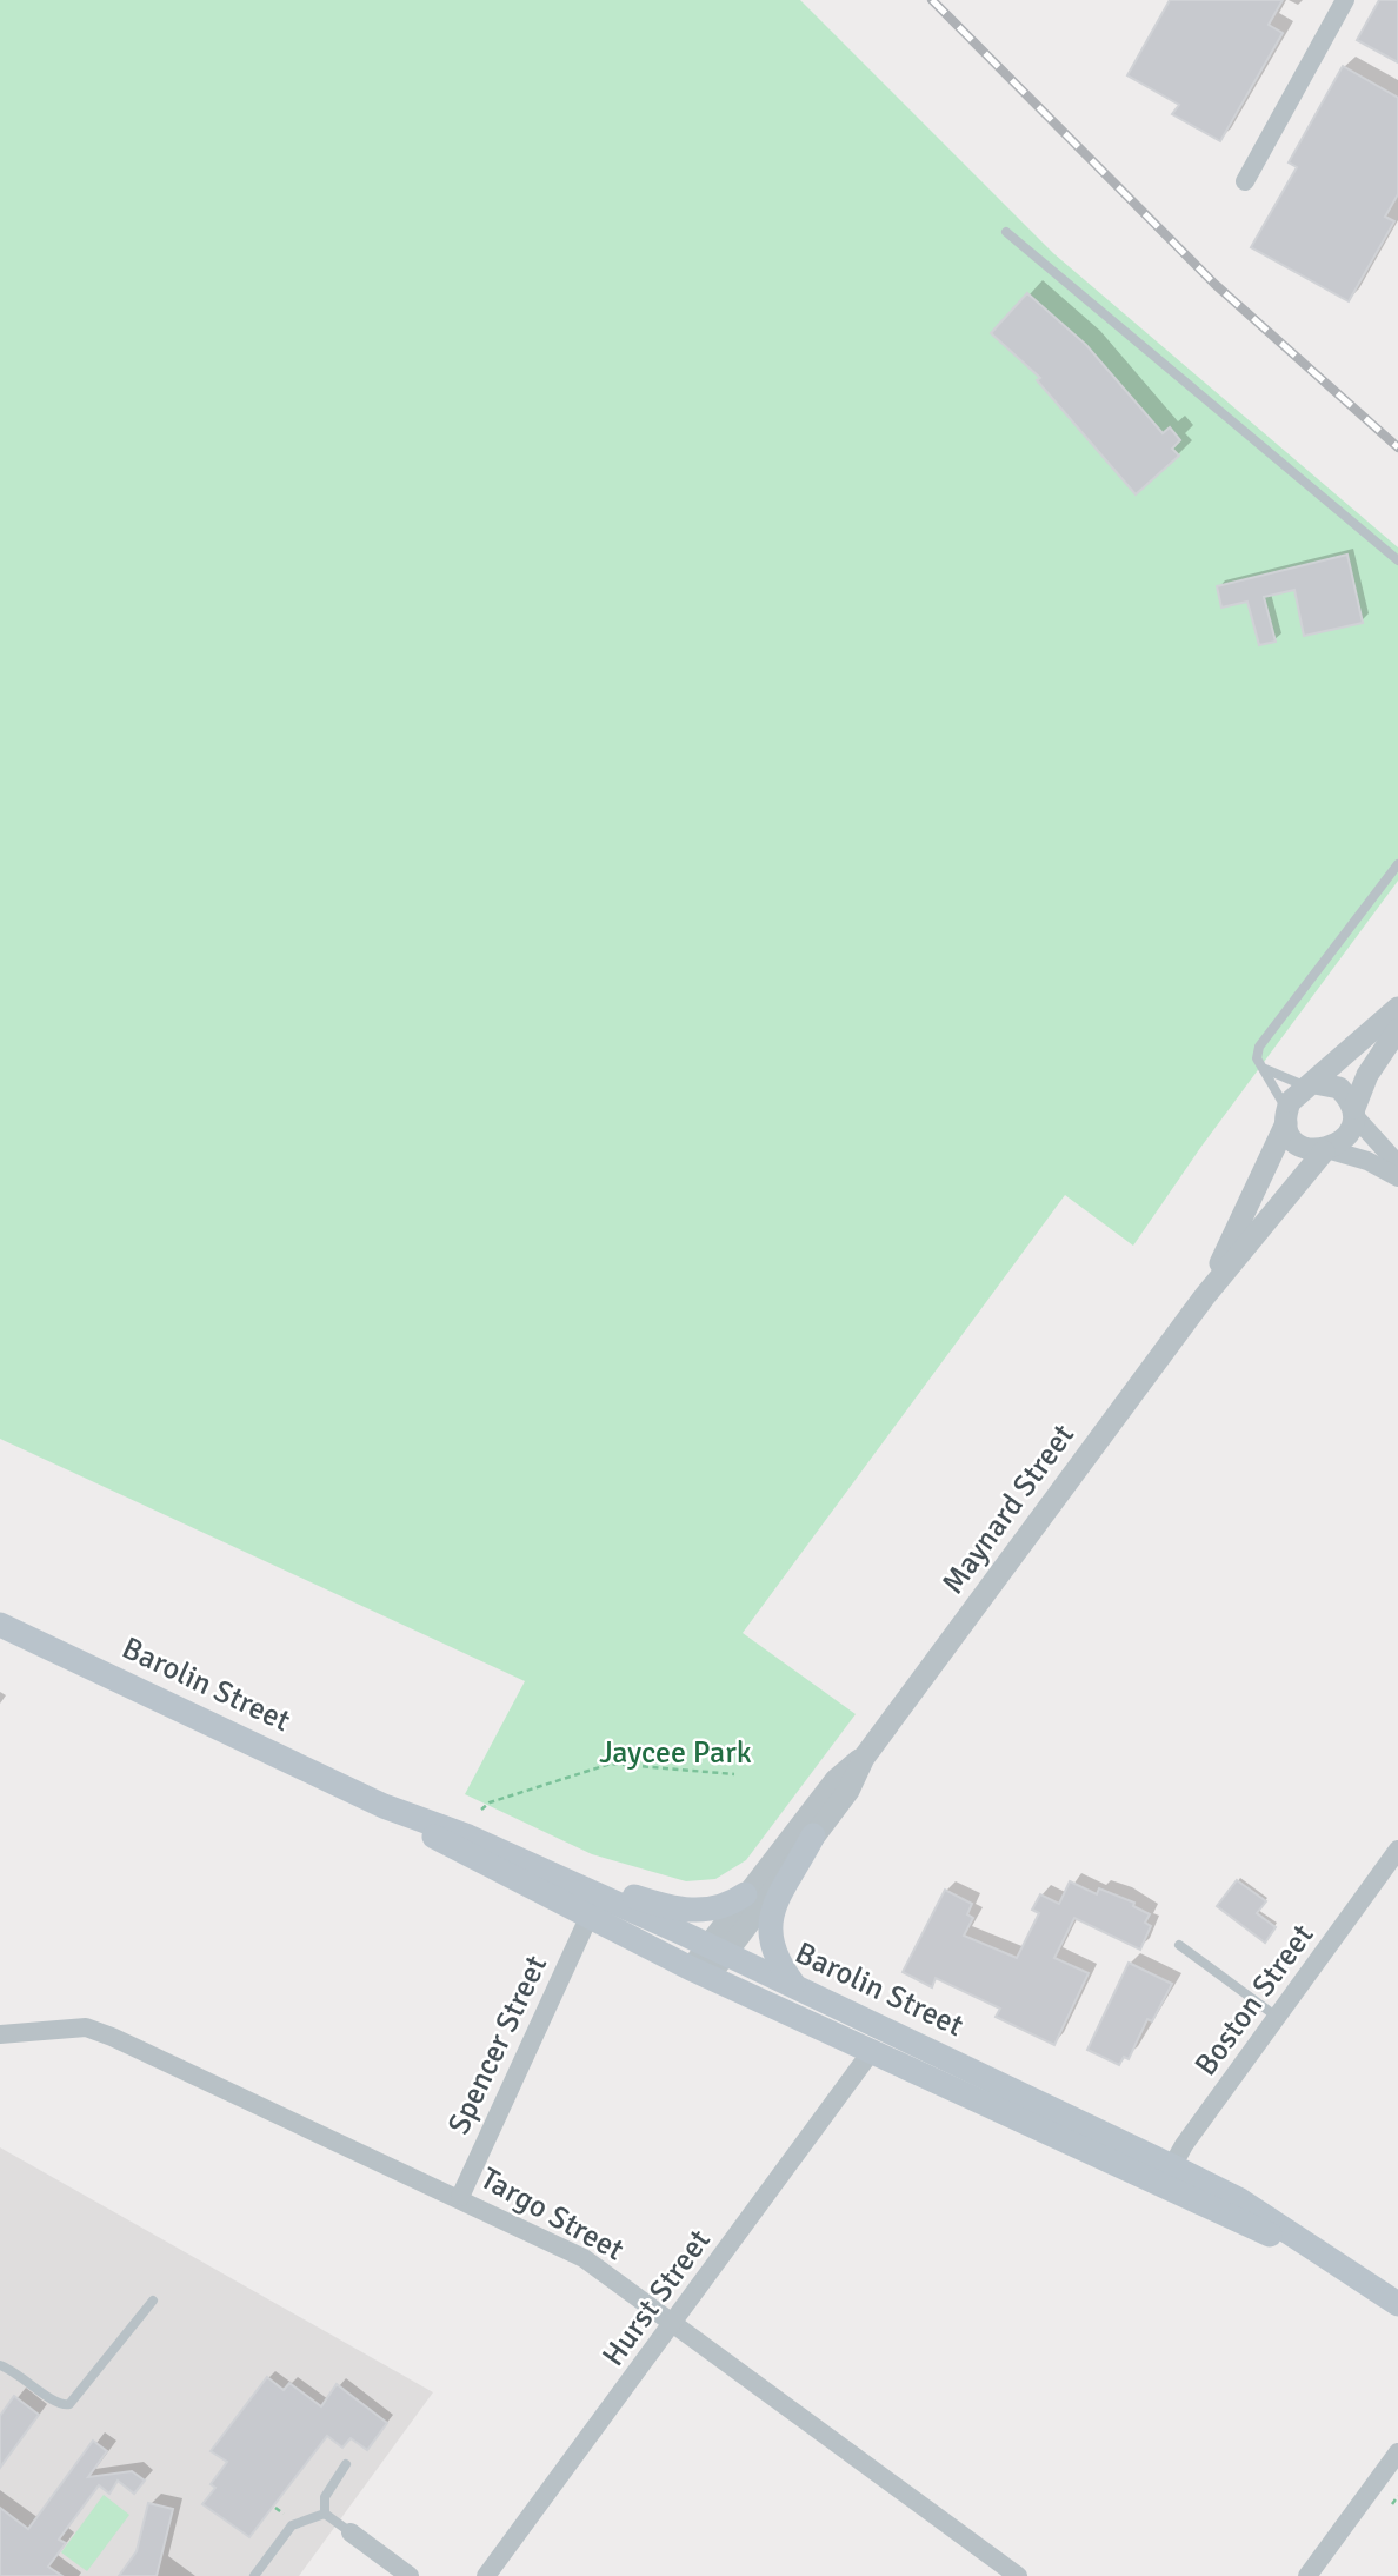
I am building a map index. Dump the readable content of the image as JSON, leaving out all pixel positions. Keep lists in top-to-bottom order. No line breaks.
{"streets":{"main road":["Barolin Street"],"street":["Maynard Street","Boston Street","Spencer Street","Targo Street","Hurst Street"]},"crossings":[["Maynard Street","Barolin Street"],["Barolin Street","Boston Street"],["Barolin Street","Spencer Street"],["Barolin Street","Hurst Street"],["Spencer Street","Targo Street"],["Targo Street","Hurst Street"]],"parks":["Jaycee Park"]}
